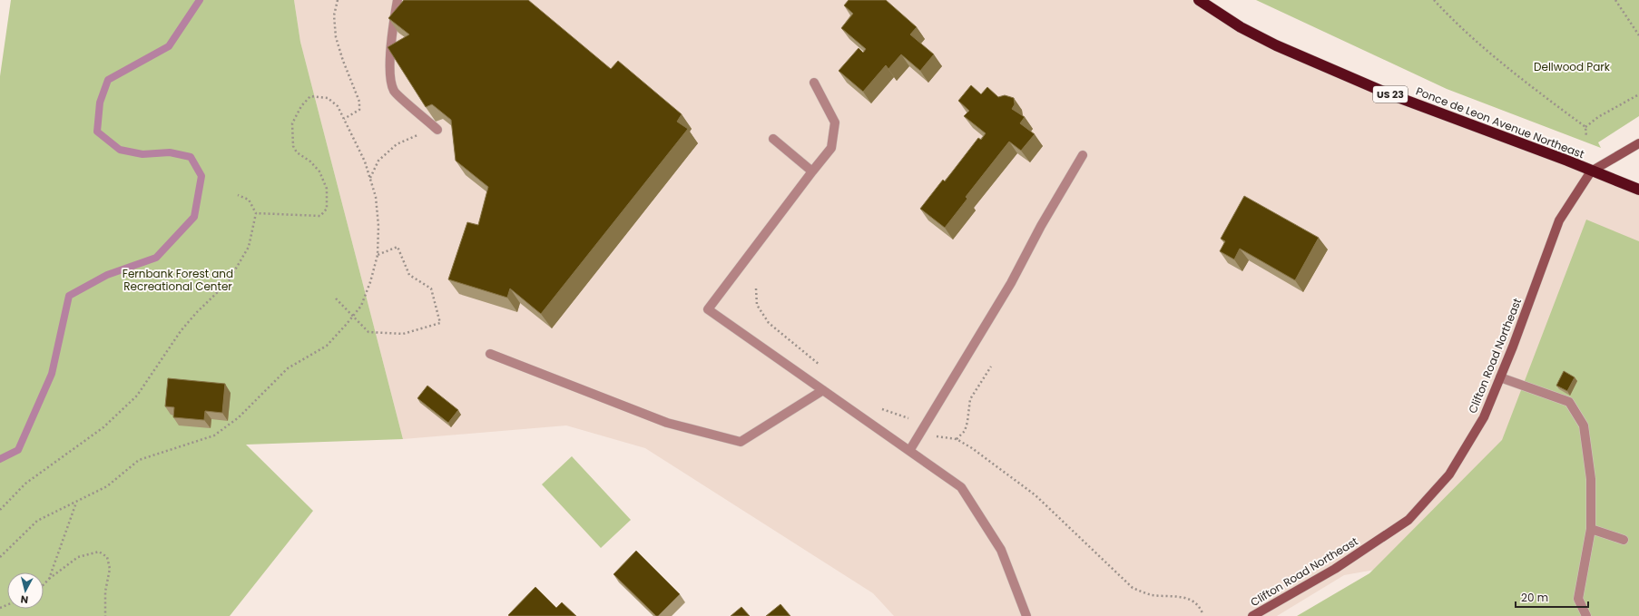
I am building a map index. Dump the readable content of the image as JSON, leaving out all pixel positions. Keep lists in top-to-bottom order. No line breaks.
{"streets":{"highway":["US 23","Ponce de Leon Avenue Northeast"],"street":["Clifton Road Northeast"]},"crossings":[["Ponce de Leon Avenue Northeast","Clifton Road Northeast"]],"parks":["Dellwood Park","Fernbank Forest and Recreational Center"],"scale_bar":"20 m","north":"bottom"}
